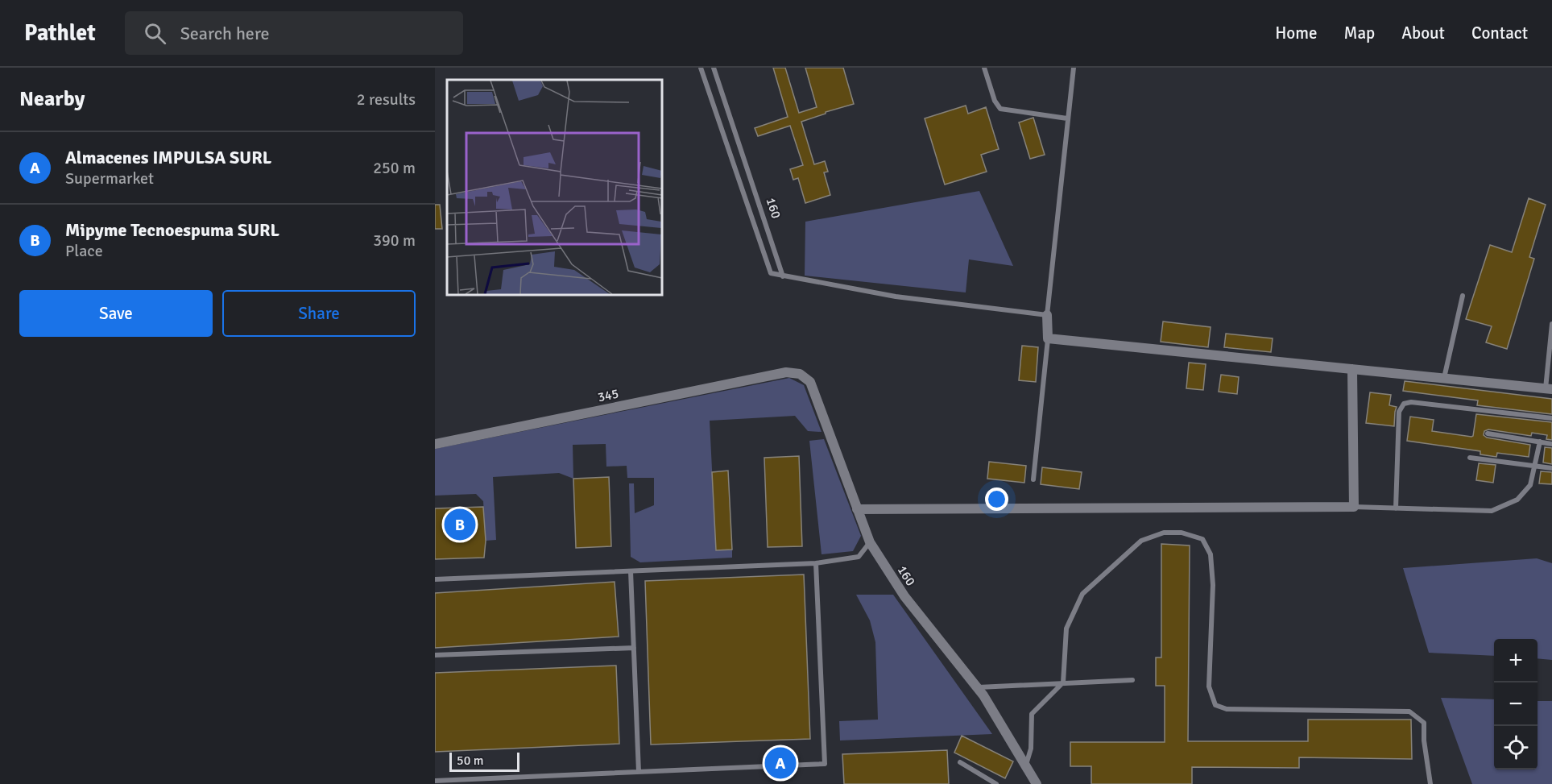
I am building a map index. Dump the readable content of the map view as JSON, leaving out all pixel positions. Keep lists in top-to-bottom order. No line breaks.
{"streets":{"street":["160","345"]},"crossings":[["160","345"]],"scale_bar":"50 m","page":{"header":"Pathlet","search":"Search here","nav":["Home","Map","About","Contact"],"heading":["Nearby","2 results"],"list":[{"mark":"A","name":"Almacenes IMPULSA SURL","note":"Supermarket","value":"250 m"},{"mark":"B","name":"Mipyme Tecnoespuma SURL","note":"Place","value":"390 m"}],"buttons":["Save","Share"],"pins":["B","A"],"map_buttons":["+","−"],"scale":"50 m"}}
